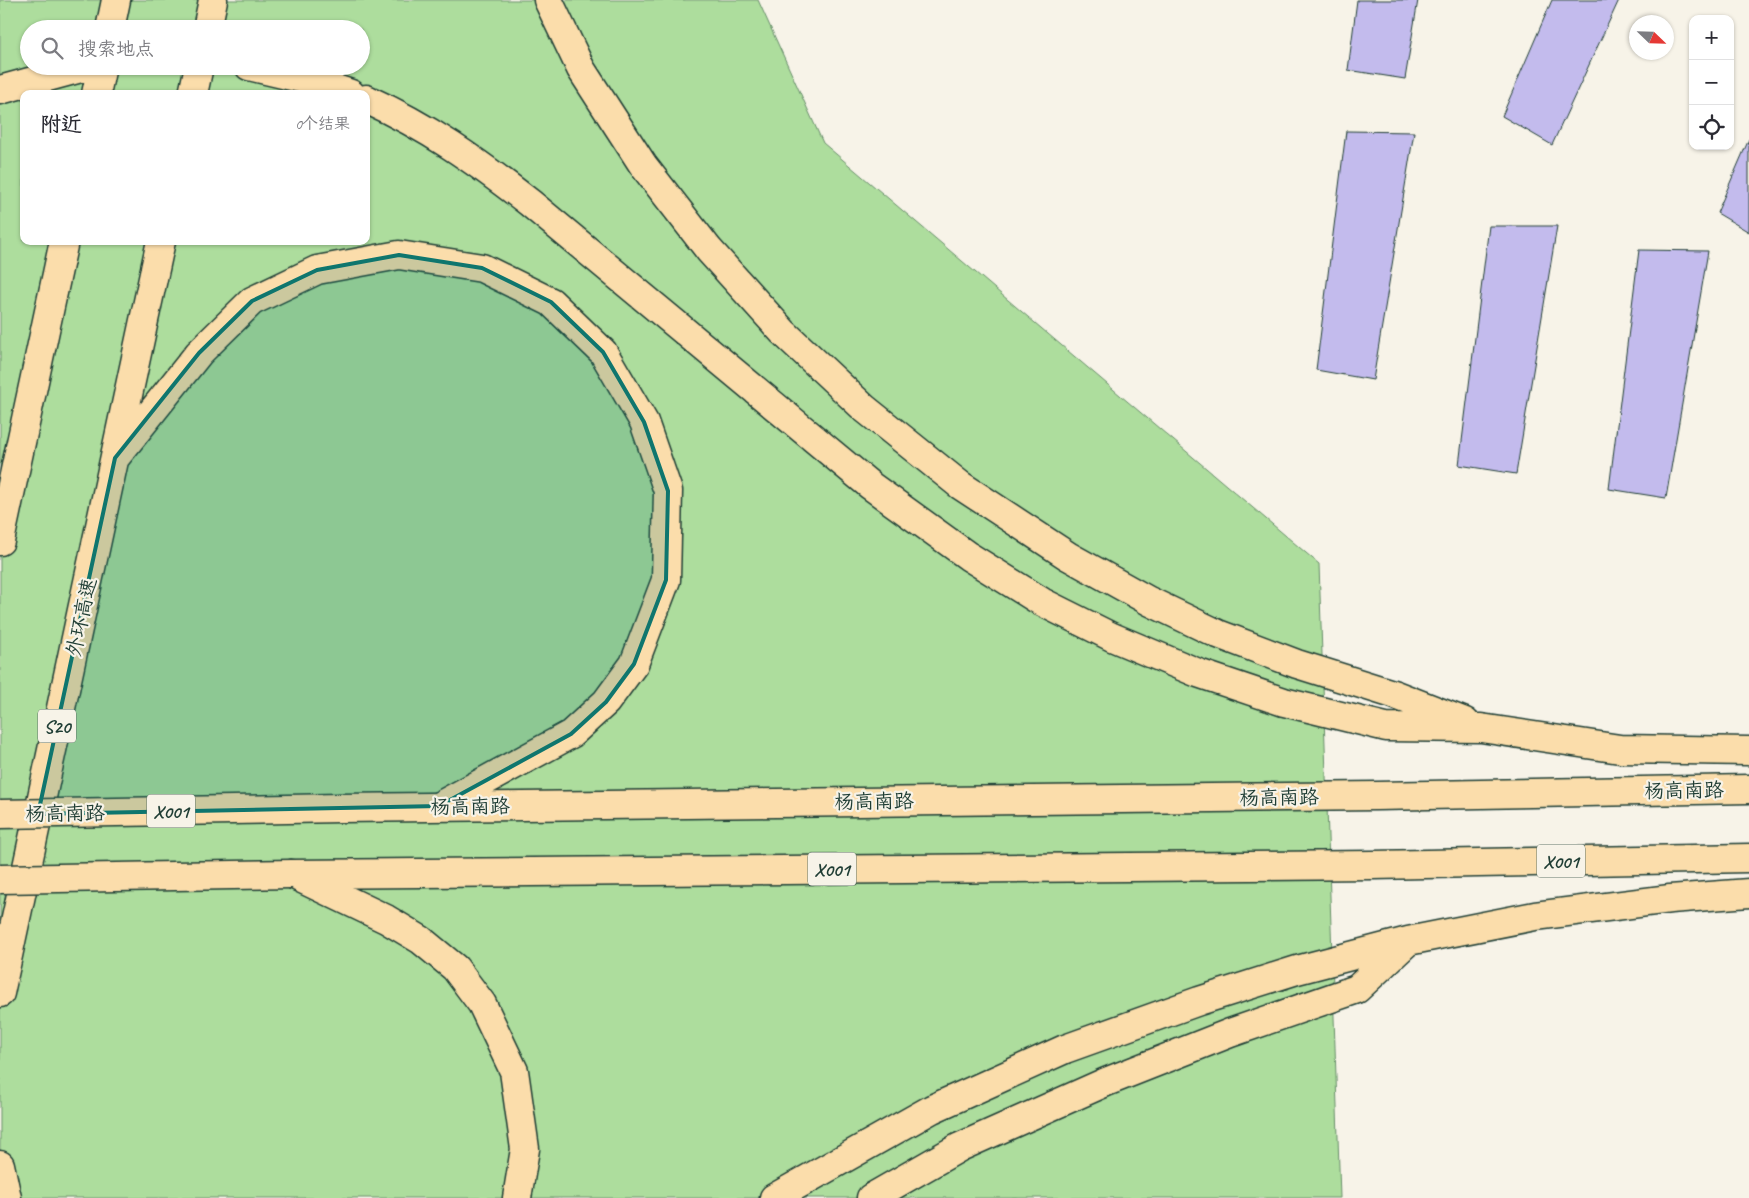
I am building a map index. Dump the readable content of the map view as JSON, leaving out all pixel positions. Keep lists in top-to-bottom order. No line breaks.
{"streets":{"highway":["外环高速","S20","杨高南路","X001"]},"north":"bottom right","page":{"map_buttons":["+","−"],"search":"搜索地点","heading":["附近","0个结果"]}}
